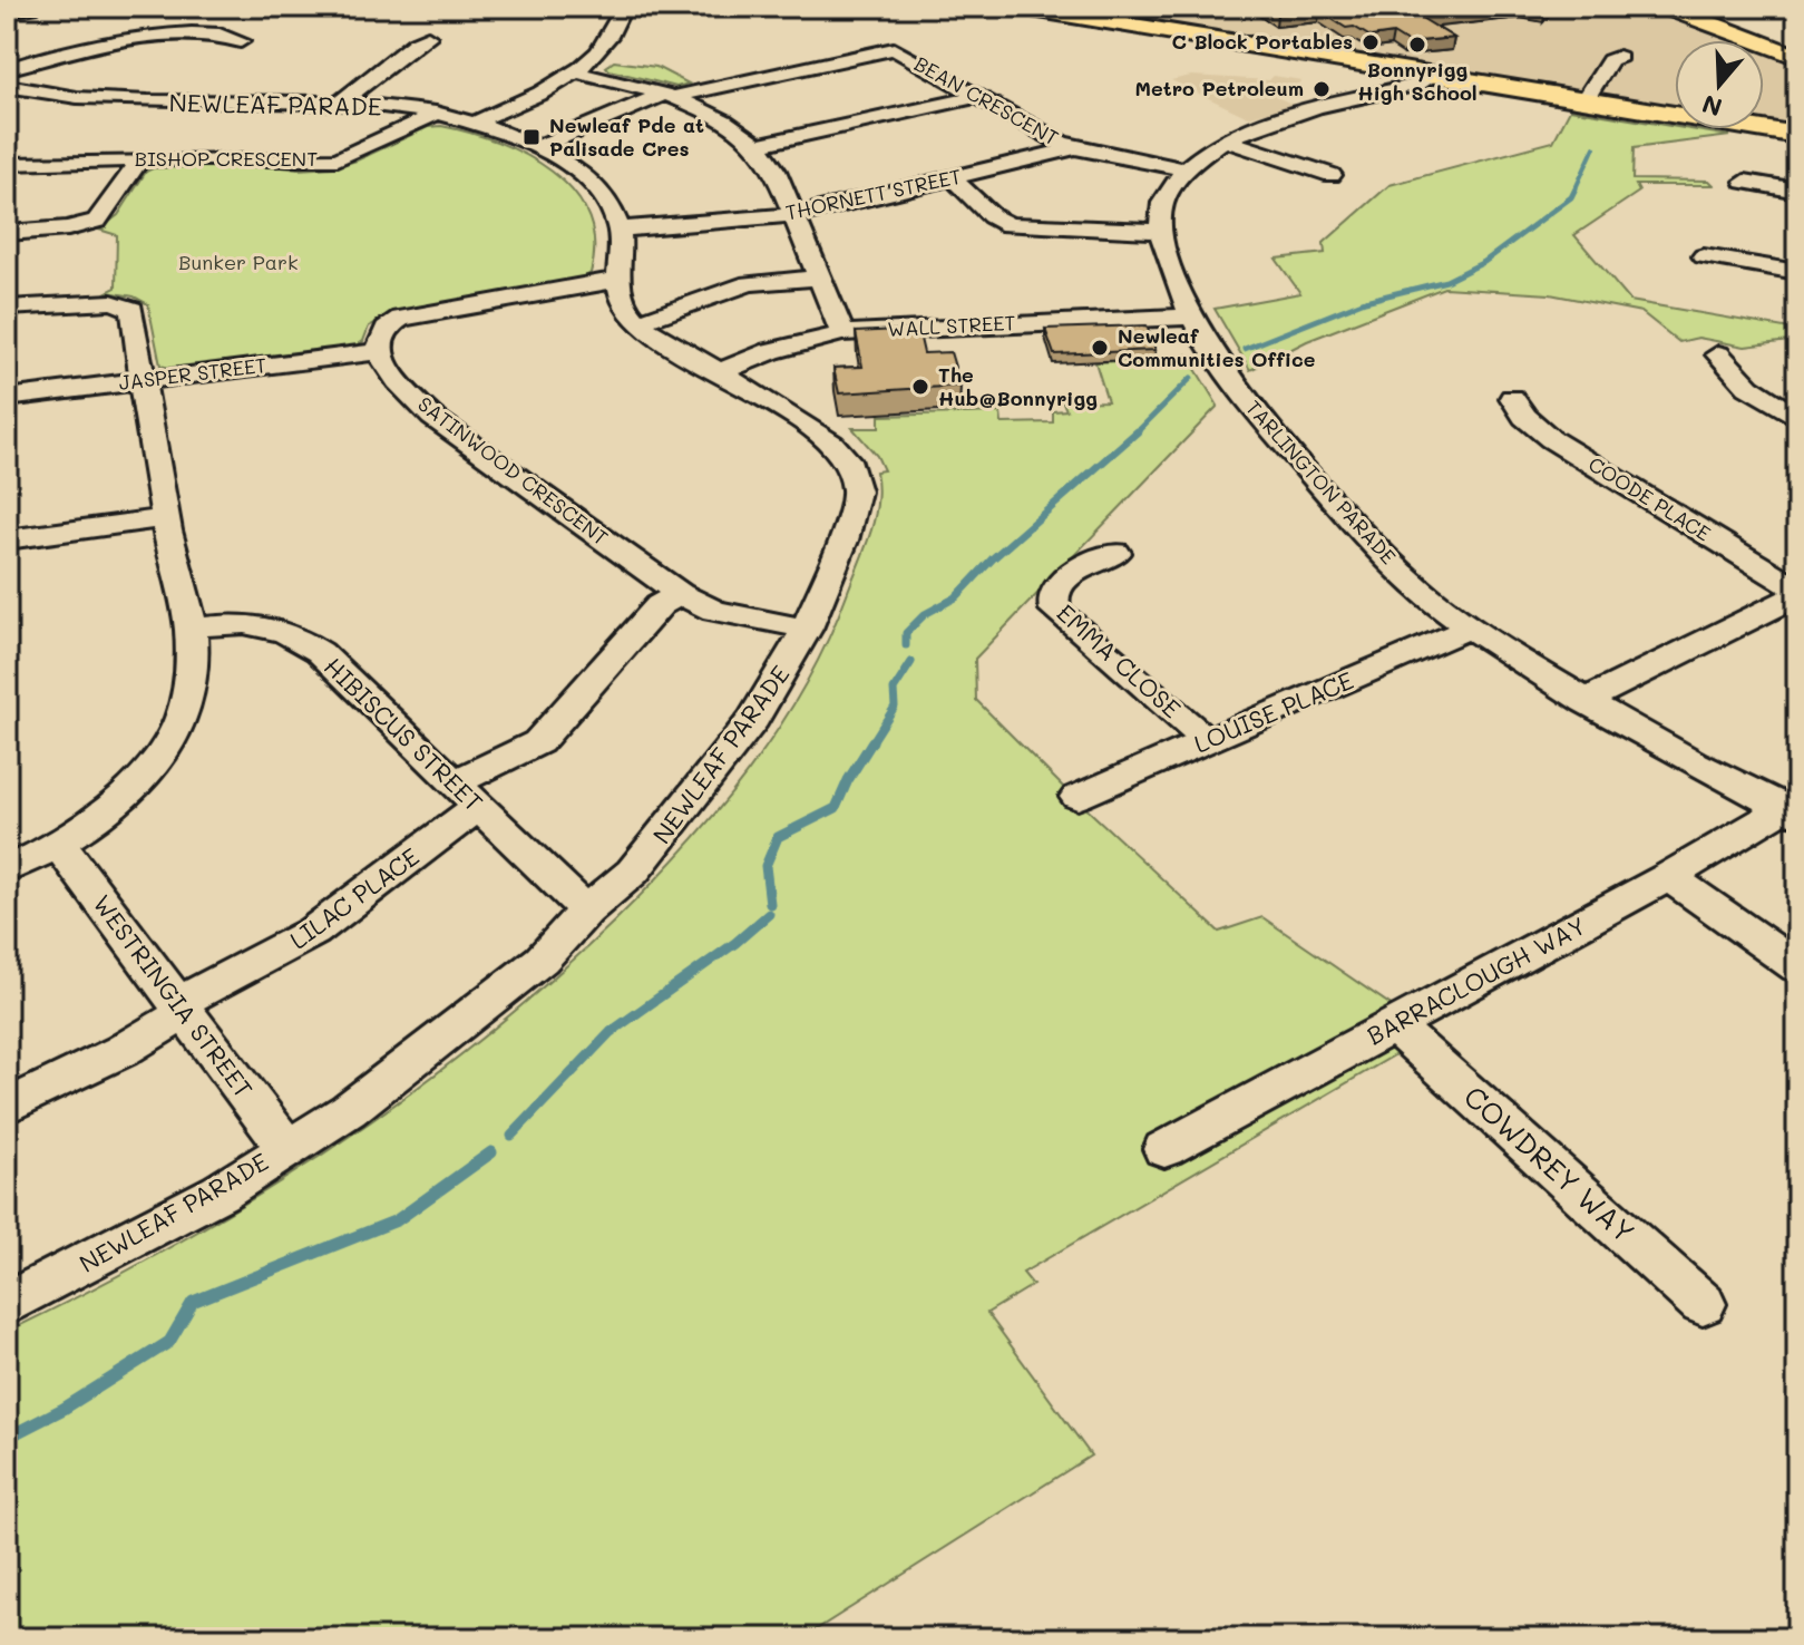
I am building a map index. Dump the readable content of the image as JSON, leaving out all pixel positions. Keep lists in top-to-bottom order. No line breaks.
{"streets":{"street":["BEAN CRESCENT","NEWLEAF PARADE","BISHOP CRESCENT","THORNETT STREET","WALL STREET","JASPER STREET","SATINWOOD CRESCENT","TARLINGTON PARADE","COODE PLACE","EMMA CLOSE","LOUISE PLACE","HIBISCUS STREET","LILAC PLACE","BARRACLOUGH WAY","WESTRINGIA STREET","COWDREY WAY"]},"crossings":[["BEAN CRESCENT","THORNETT STREET"],["NEWLEAF PARADE","BISHOP CRESCENT"],["NEWLEAF PARADE","THORNETT STREET"],["NEWLEAF PARADE","WALL STREET"],["NEWLEAF PARADE","SATINWOOD CRESCENT"],["NEWLEAF PARADE","HIBISCUS STREET"],["NEWLEAF PARADE","WESTRINGIA STREET"],["WALL STREET","TARLINGTON PARADE"],["JASPER STREET","SATINWOOD CRESCENT"],["SATINWOOD CRESCENT","LILAC PLACE"],["TARLINGTON PARADE","LOUISE PLACE"],["TARLINGTON PARADE","BARRACLOUGH WAY"],["EMMA CLOSE","LOUISE PLACE"],["HIBISCUS STREET","LILAC PLACE"],["LILAC PLACE","WESTRINGIA STREET"],["BARRACLOUGH WAY","COWDREY WAY"]],"parks":["Bunker Park"],"places":{"other":["C Block Portables","Bonnyrigg High School","Metro Petroleum","Newleaf Communities Office","The Hub@Bonnyrigg"],"transit":["Newleaf Pde at Palisade Cres"]},"north":"bottom"}
